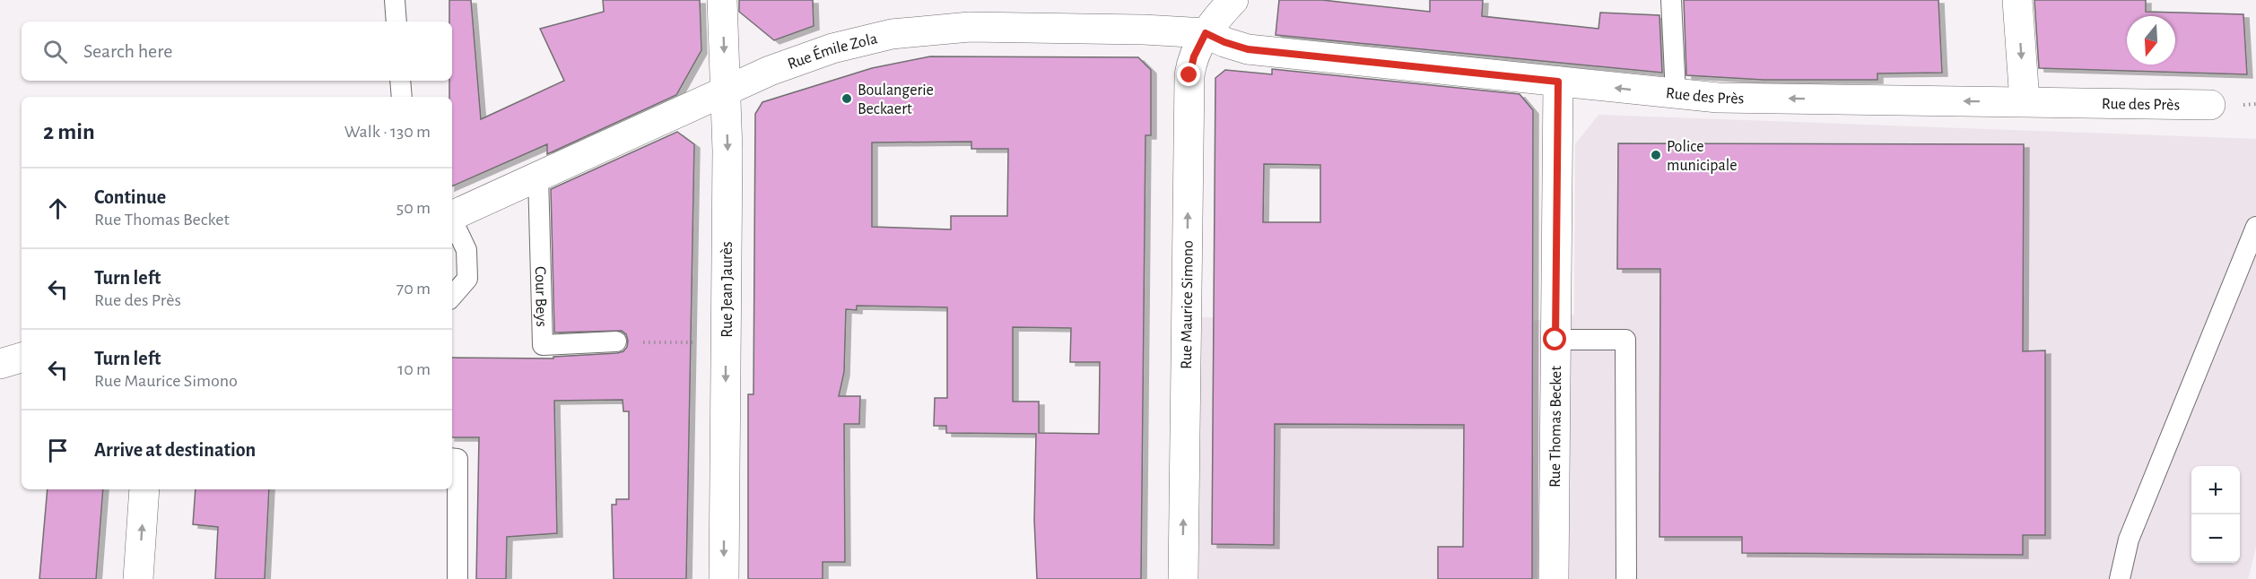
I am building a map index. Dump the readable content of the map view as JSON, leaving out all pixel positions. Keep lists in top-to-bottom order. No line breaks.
{"streets":{"street":["Rue Émile Zola","Rue des Près","Rue Jean Jaurès","Rue Maurice Simono","Rue Thomas Becket"],"lane":["Cour Beys"]},"crossings":[["Rue Émile Zola","Rue des Près"],["Rue Émile Zola","Rue Jean Jaurès"],["Rue Émile Zola","Cour Beys"],["Rue Émile Zola","Rue Maurice Simono"],["Rue des Près","Rue Maurice Simono"],["Rue des Près","Rue Thomas Becket"]],"one_way":["Rue des Près","Rue Jean Jaurès","Rue Maurice Simono"],"places":["Boulangerie Beckaert","Police municipale"],"north":"bottom","page":{"search":"Search here","heading":["2 min","Walk · 130 m"],"list":[["Continue","Rue Thomas Becket","50 m"],["Turn left","Rue des Près","70 m"],["Turn left","Rue Maurice Simono","10 m"],"Arrive at destination"],"map_buttons":["+","−"]}}
